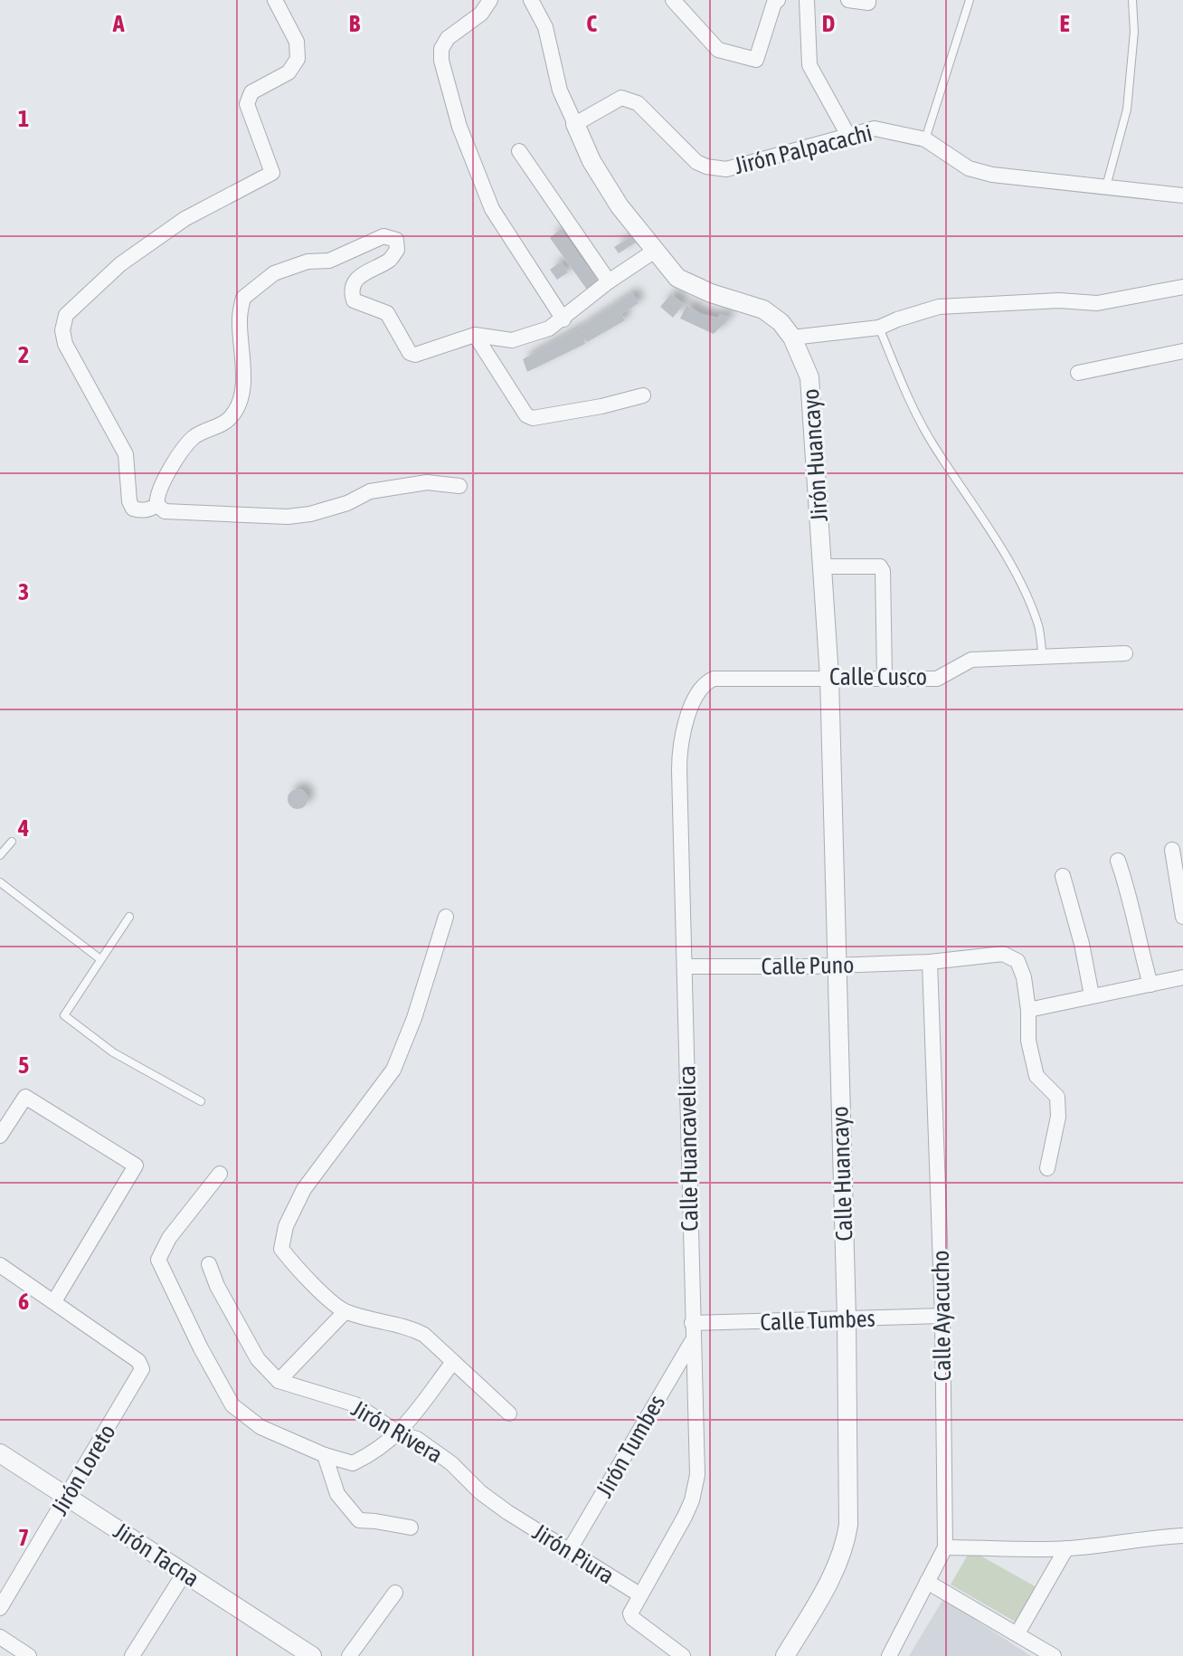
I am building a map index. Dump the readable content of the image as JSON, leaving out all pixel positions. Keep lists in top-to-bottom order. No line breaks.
{"streets":{"street":["Jirón Palpacachi","Jirón Huancayo","Calle Cusco","Calle Puno","Calle Huancavelica","Calle Huancayo","Calle Ayacucho","Calle Tumbes","Jirón Rivera","Jirón Tumbes","Jirón Loreto","Jirón Piura","Jirón Tacna"]},"crossings":[["Jirón Palpacachi","Jirón Huancayo"],["Jirón Huancayo","Calle Cusco"],["Jirón Huancayo","Calle Huancayo"],["Calle Cusco","Calle Huancavelica"],["Calle Cusco","Calle Huancayo"],["Calle Puno","Calle Huancavelica"],["Calle Puno","Calle Huancayo"],["Calle Puno","Calle Ayacucho"],["Calle Huancavelica","Calle Tumbes"],["Calle Huancavelica","Jirón Tumbes"],["Calle Huancavelica","Jirón Piura"],["Calle Huancayo","Calle Tumbes"],["Calle Ayacucho","Calle Tumbes"],["Jirón Rivera","Jirón Piura"],["Jirón Tumbes","Jirón Piura"],["Jirón Loreto","Jirón Tacna"]],"grid":{"columns":["A","B","C","D","E"],"rows":["1","2","3","4","5","6","7"]}}
